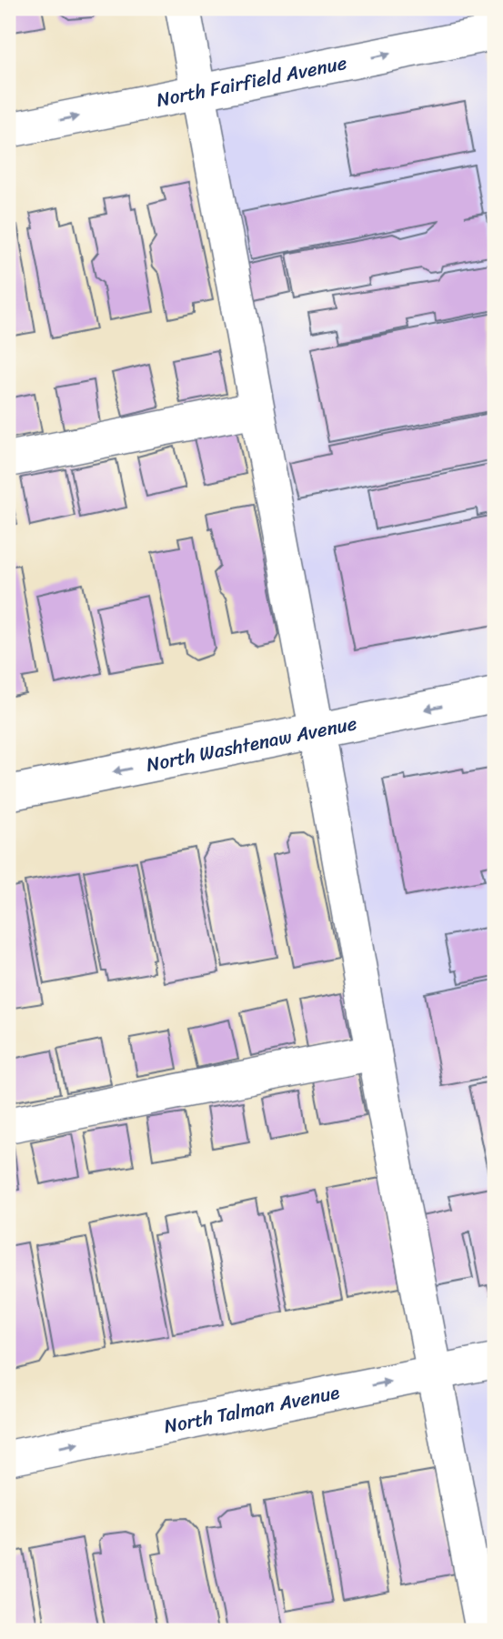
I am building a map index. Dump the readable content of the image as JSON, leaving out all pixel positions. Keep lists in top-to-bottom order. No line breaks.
{"streets":{"street":["North Fairfield Avenue","North Washtenaw Avenue","North Talman Avenue"]},"one_way":["North Fairfield Avenue","North Washtenaw Avenue","North Talman Avenue"]}
